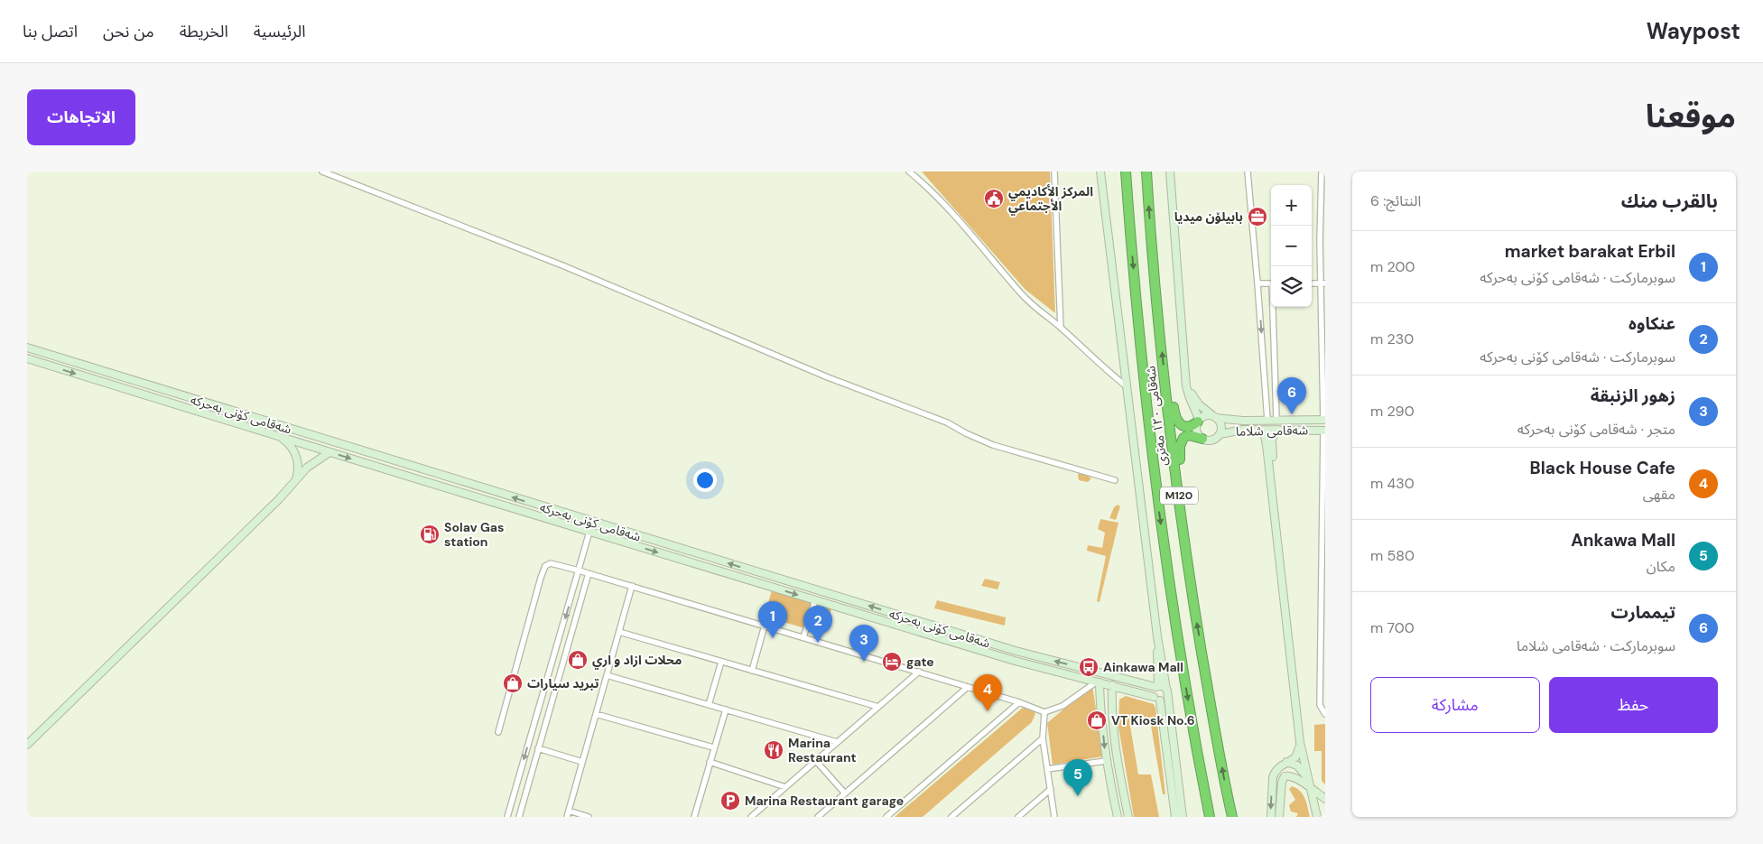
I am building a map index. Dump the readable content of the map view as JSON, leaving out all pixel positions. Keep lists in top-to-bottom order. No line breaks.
{"streets":{"highway":["شەقامی ١٢٠ مەتری","M120"],"street":["شەقامی کۆنی بەحرکە","شەقامی شلاما"]},"places":{"public building":["المركز الأكاديمي الأجتماعي"],"office":["بابیلۆن میدیا"],"fuel station":["Solav Gas station"],"shop":["محلات ازاد و اري","تبريد سيارات","VT Kiosk No.6"],"hotel":["gate"],"bus stop":["Ainkawa Mall"],"restaurant":["Marina Restaurant"],"parking":["Marina Restaurant garage"]},"page":{"header":"Waypost","nav":["الرئيسية","الخريطة","من نحن","اتصل بنا"],"title":"موقعنا","buttons":["الاتجاهات",["حفظ","مشاركة"]],"heading":["بالقرب منك","النتائج: 6"],"map_buttons":["+","−"],"list":[{"mark":"1","name":"market barakat Erbil","note":"سوبرماركت · شەقامی کۆنی بەحرکە","value":"200 m"},{"mark":"2","name":"عنكاوه","note":"سوبرماركت · شەقامی کۆنی بەحرکە","value":"230 m"},{"mark":"3","name":"زهور الزنبقة","note":"متجر · شەقامی کۆنی بەحرکە","value":"290 m"},{"mark":"4","name":"Black House Cafe","note":"مقهى","value":"430 m"},{"mark":"5","name":"Ankawa Mall","note":"مكان","value":"580 m"},{"mark":"6","name":"تیممارت","note":"سوبرماركت · شەقامی شلاما","value":"700 m"}],"pins":["6","1","2","3","4","5"]}}
